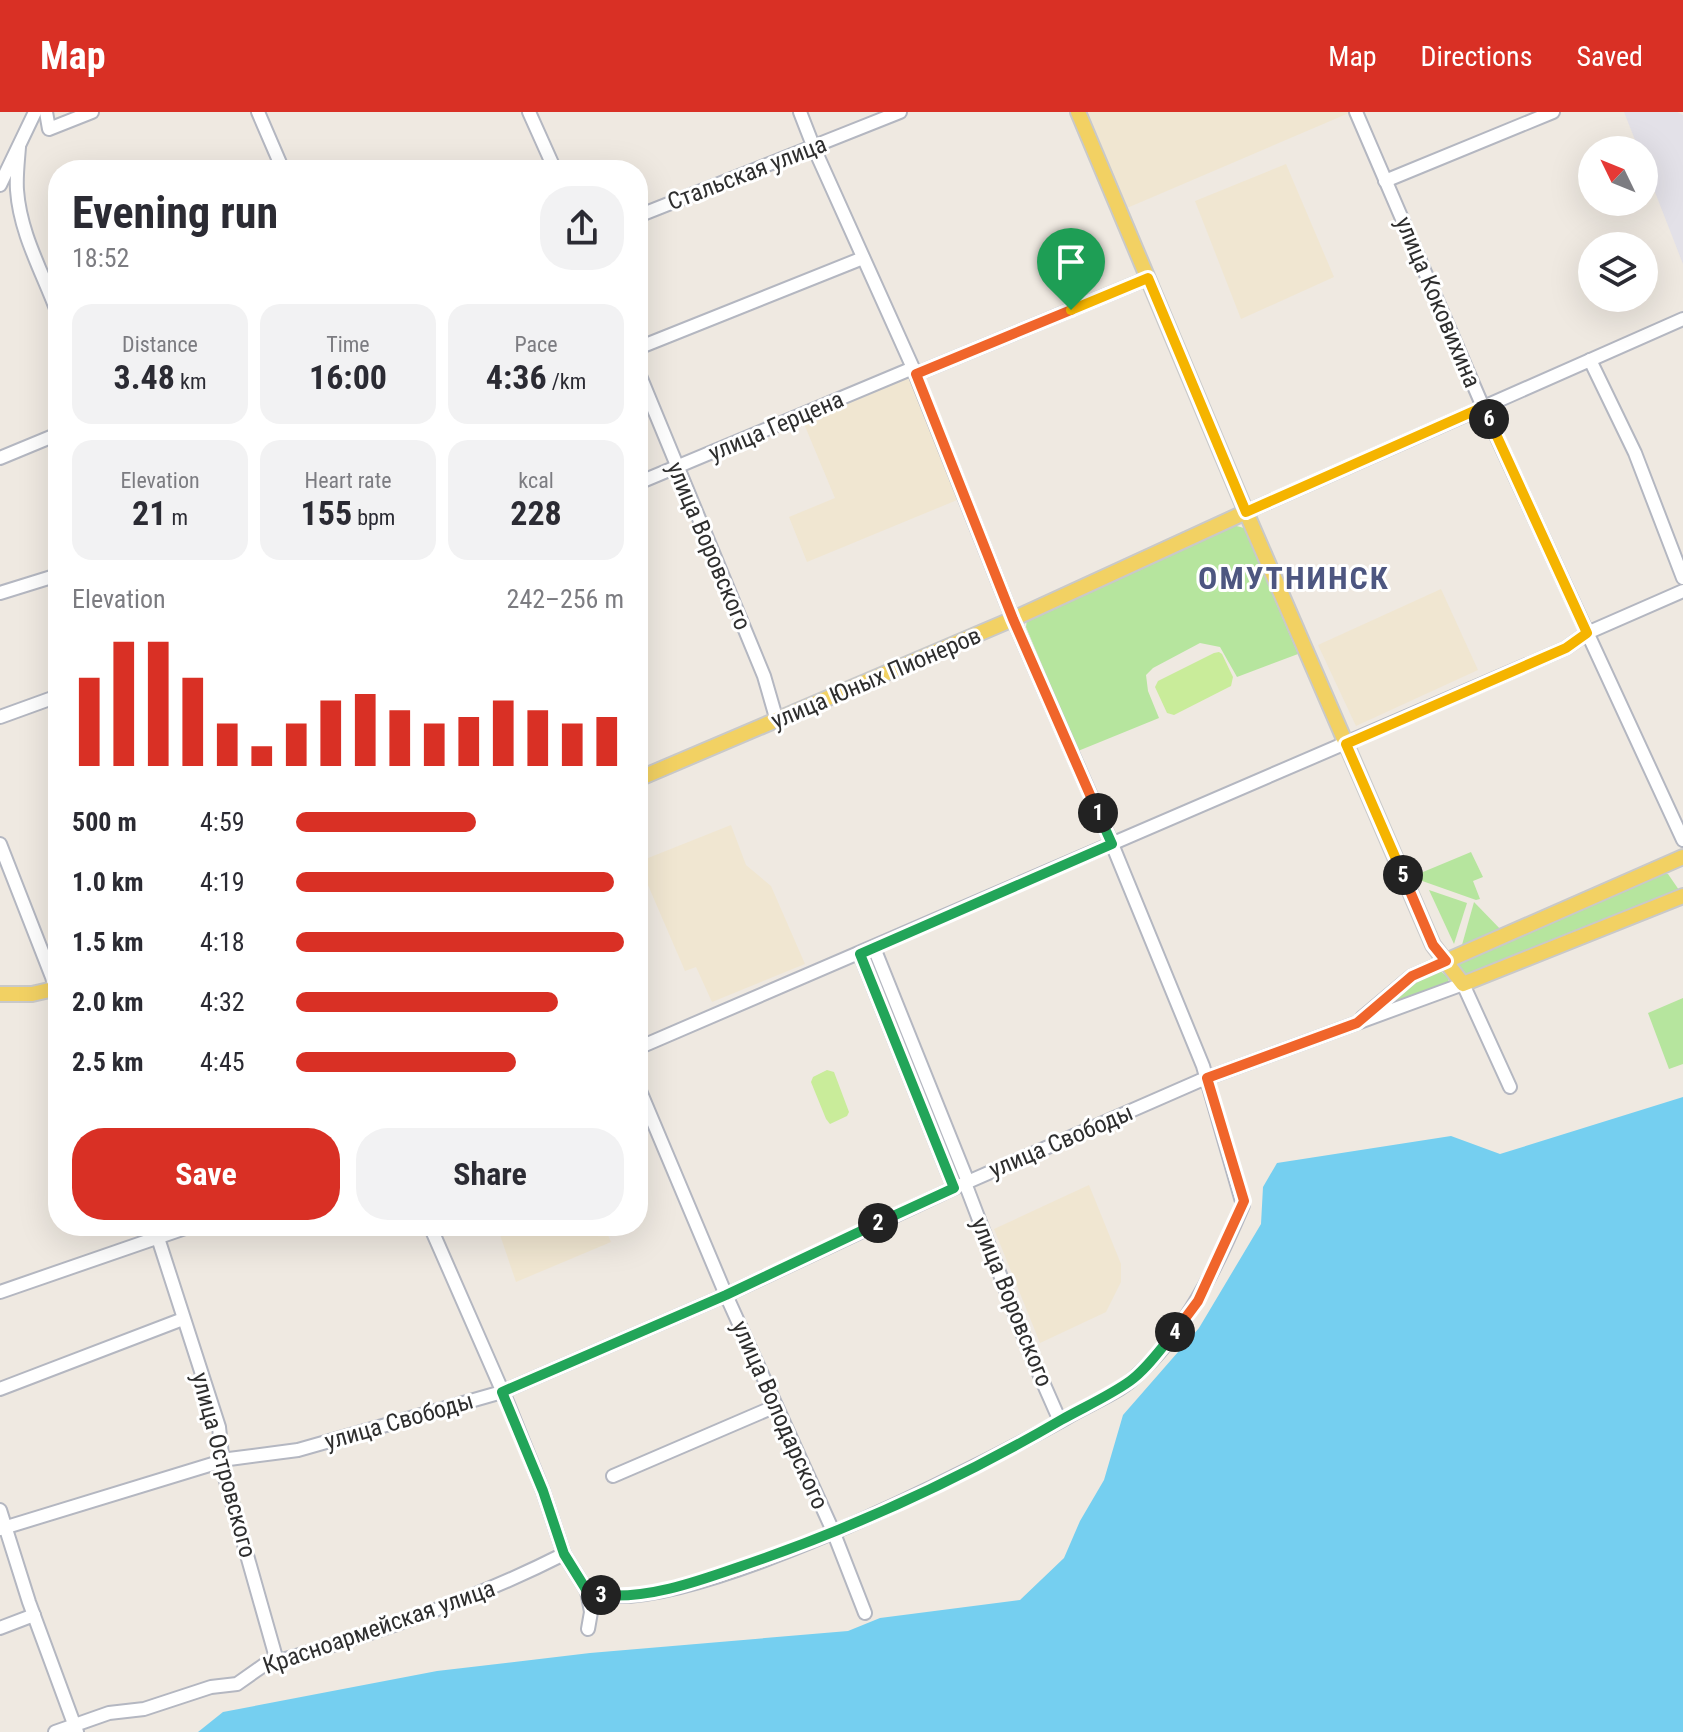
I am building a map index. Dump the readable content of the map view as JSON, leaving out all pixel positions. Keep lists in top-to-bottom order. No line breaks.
{"streets":{"main road":["улица Юных Пионеров","улица Свободы"],"street":["Стальская улица","улица Коковихина","улица Герцена","улица Воровского","улица Володарского","улица Островского","Красноармейская улица"]},"crossings":[["улица Коковихина","улица Юных Пионеров"],["улица Герцена","улица Воровского"],["улица Воровского","улица Юных Пионеров"],["улица Воровского","улица Свободы"],["улица Свободы","улица Володарского"],["улица Свободы","улица Островского"],["улица Островского","Красноармейская улица"]],"districts":["ОМУТНИНСК"],"north":"top left","page":{"header":"Map","nav":["Map","Directions","Saved"],"heading":["Evening run","18:52"],"stats":[["Distance","3.48 km"],["Time","16:00"],["Pace","4:36 /km"],["Elevation","21 m"],["Heart rate","155 bpm"],["kcal","228"]],"pins":["6","1","5","2","4","3"],"chart":["Elevation","242–256 m"],"list":[{"name":"500 m","note":"4:59"},{"name":"1.0 km","note":"4:19"},{"name":"1.5 km","note":"4:18"},{"name":"2.0 km","note":"4:32"},{"name":"2.5 km","note":"4:45"}],"buttons":["Save","Share"]}}
